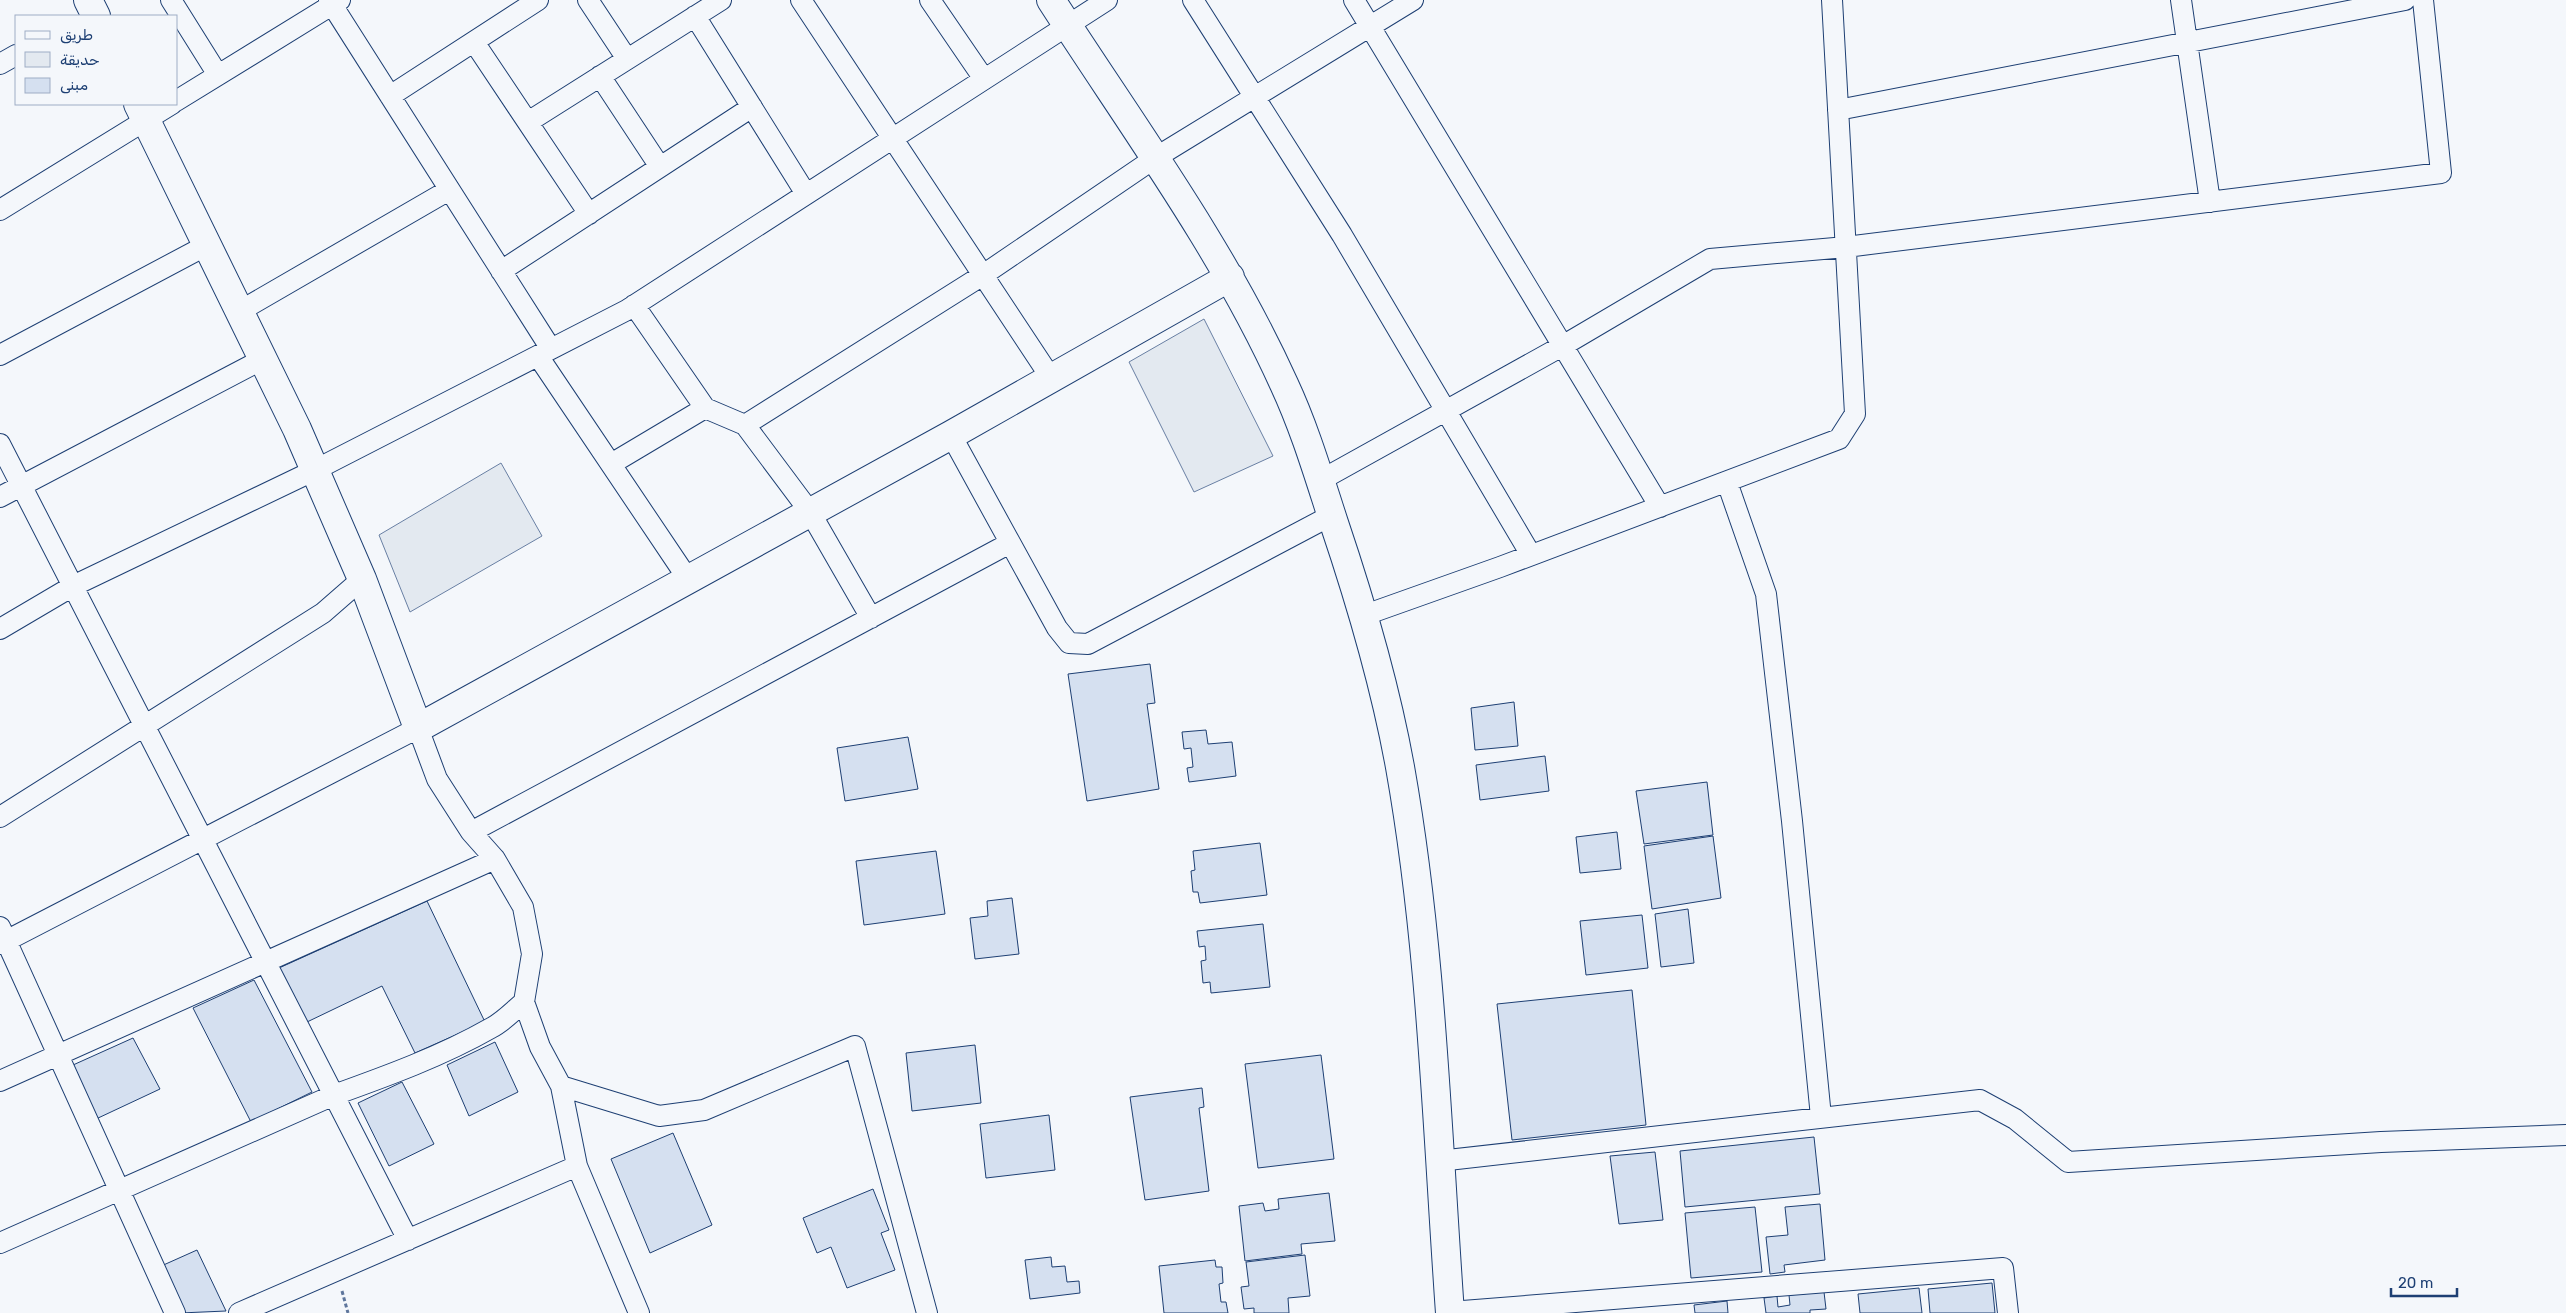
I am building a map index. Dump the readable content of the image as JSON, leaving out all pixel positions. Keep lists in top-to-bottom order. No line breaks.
{"legend":["طريق","حديقة","مبنى"],"scale_bar":"20 m"}
